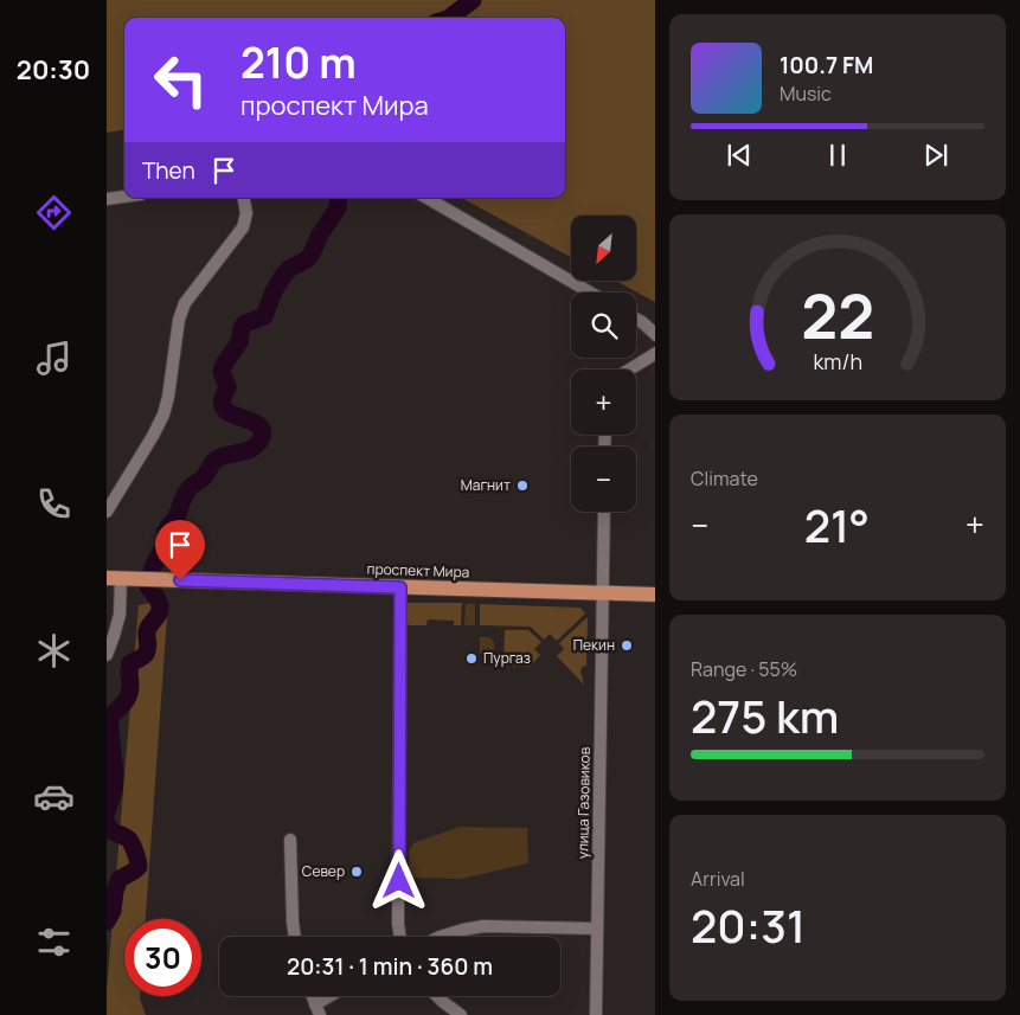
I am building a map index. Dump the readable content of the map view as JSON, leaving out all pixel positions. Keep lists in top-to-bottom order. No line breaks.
{"streets":{"main road":["проспект Мира"],"street":["улица Газовиков"]},"crossings":[["проспект Мира","улица Газовиков"]],"places":["Магнит","Пекин","Пургаз","Север"],"north":"bottom left","page":{"tabs":"20:30","turn":["210 m","проспект Мира"],"song":["100.7 FM","Music"],"then":"Then","map_buttons":["+","−"],"tile":["Climate",["Range · 55%","275 km"],["Arrival","20:31"]],"heat":["−","21°","+"],"limit":"30","trip":"20:31 · 1 min · 360 m","gauge":["22","km/h"]}}
